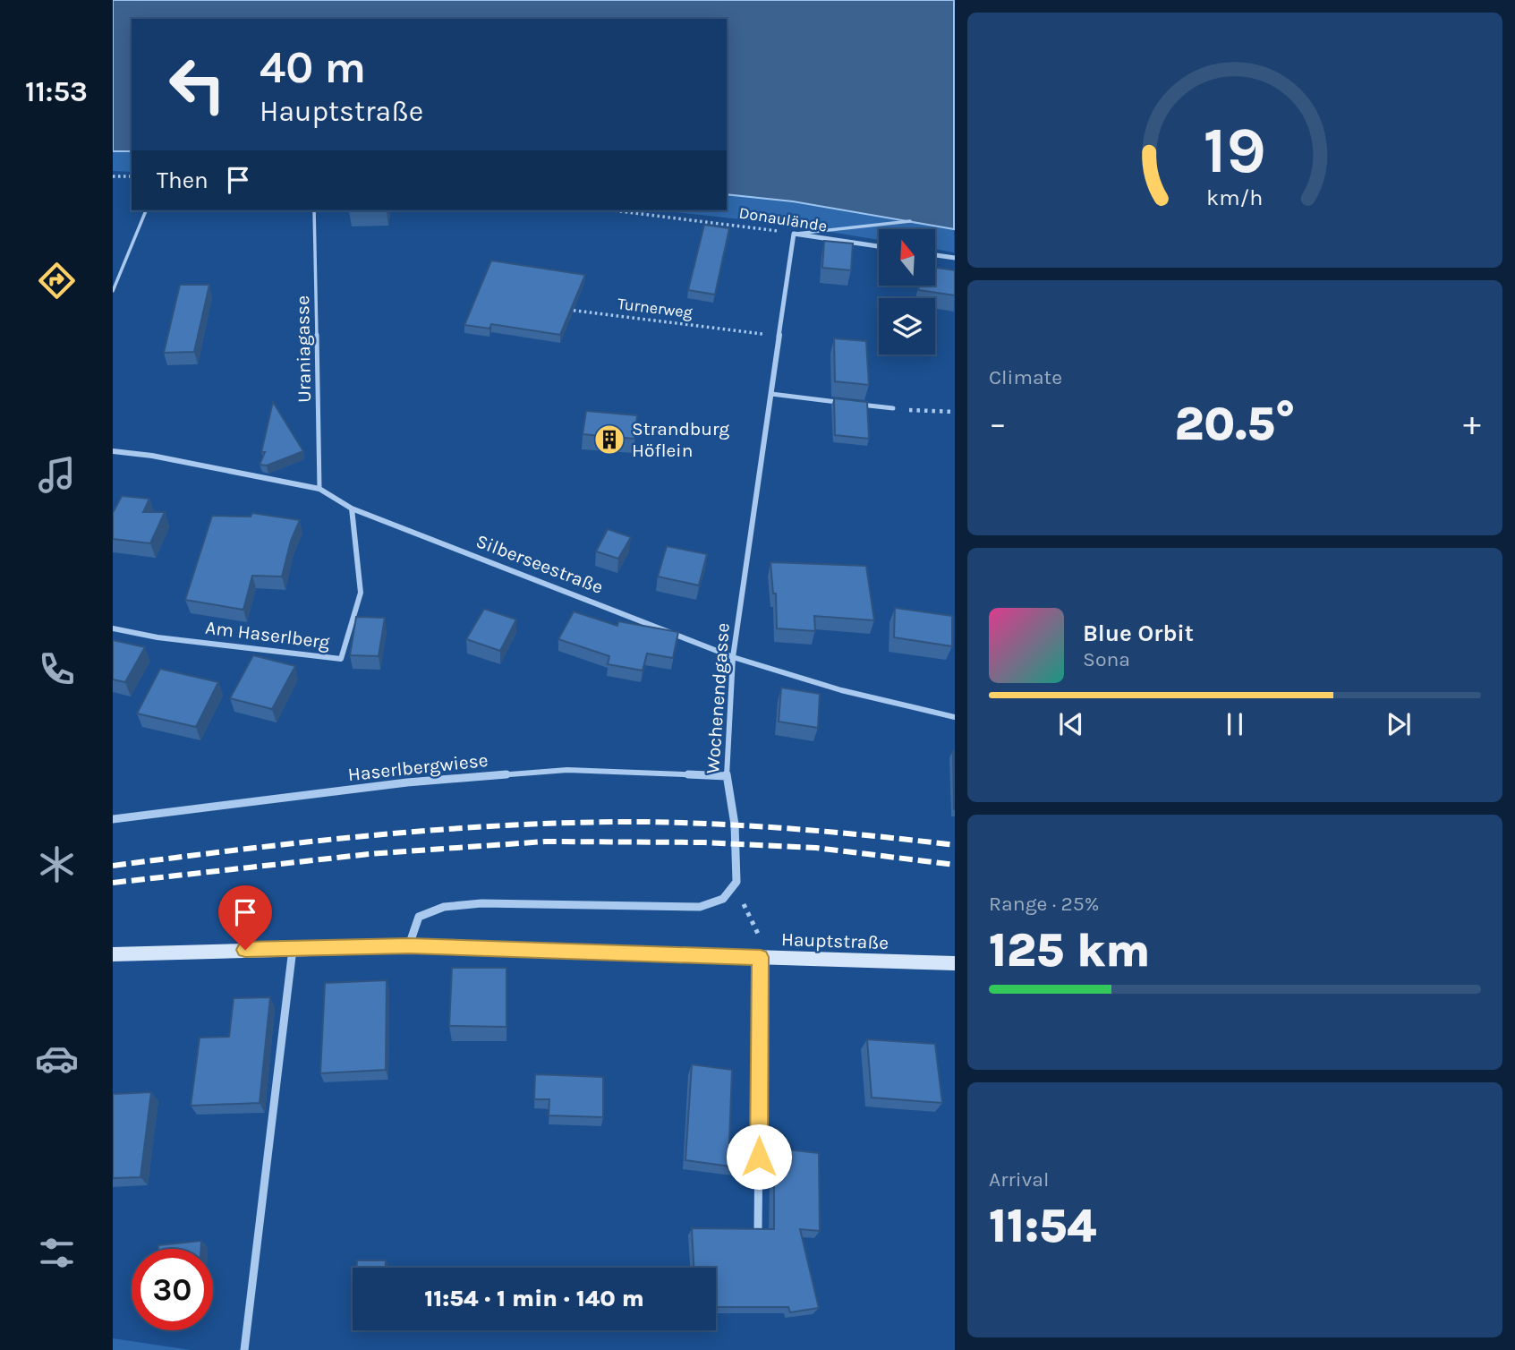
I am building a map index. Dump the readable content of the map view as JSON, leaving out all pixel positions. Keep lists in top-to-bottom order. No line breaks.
{"streets":{"main road":["Hauptstraße"],"street":["Donaulände","Silberseestraße","Am Haserlberg","Wochenendgasse","Haserlbergwiese"],"lane":["Uraniagasse"],"path":["Turnerweg"]},"crossings":[["Donaulände","Wochenendgasse"],["Turnerweg","Wochenendgasse"],["Uraniagasse","Silberseestraße"],["Silberseestraße","Am Haserlberg"],["Silberseestraße","Wochenendgasse"],["Wochenendgasse","Haserlbergwiese"]],"places":{"building":["Strandburg Höflein"]},"north":"top","page":{"tabs":"11:53","turn":["40 m","Hauptstraße"],"then":"Then","tile":["Climate",["Range · 25%","125 km"],["Arrival","11:54"]],"heat":["−","20.5°","+"],"song":["Blue Orbit","Sona"],"limit":"30","trip":"11:54 · 1 min · 140 m","gauge":["19","km/h"]}}
